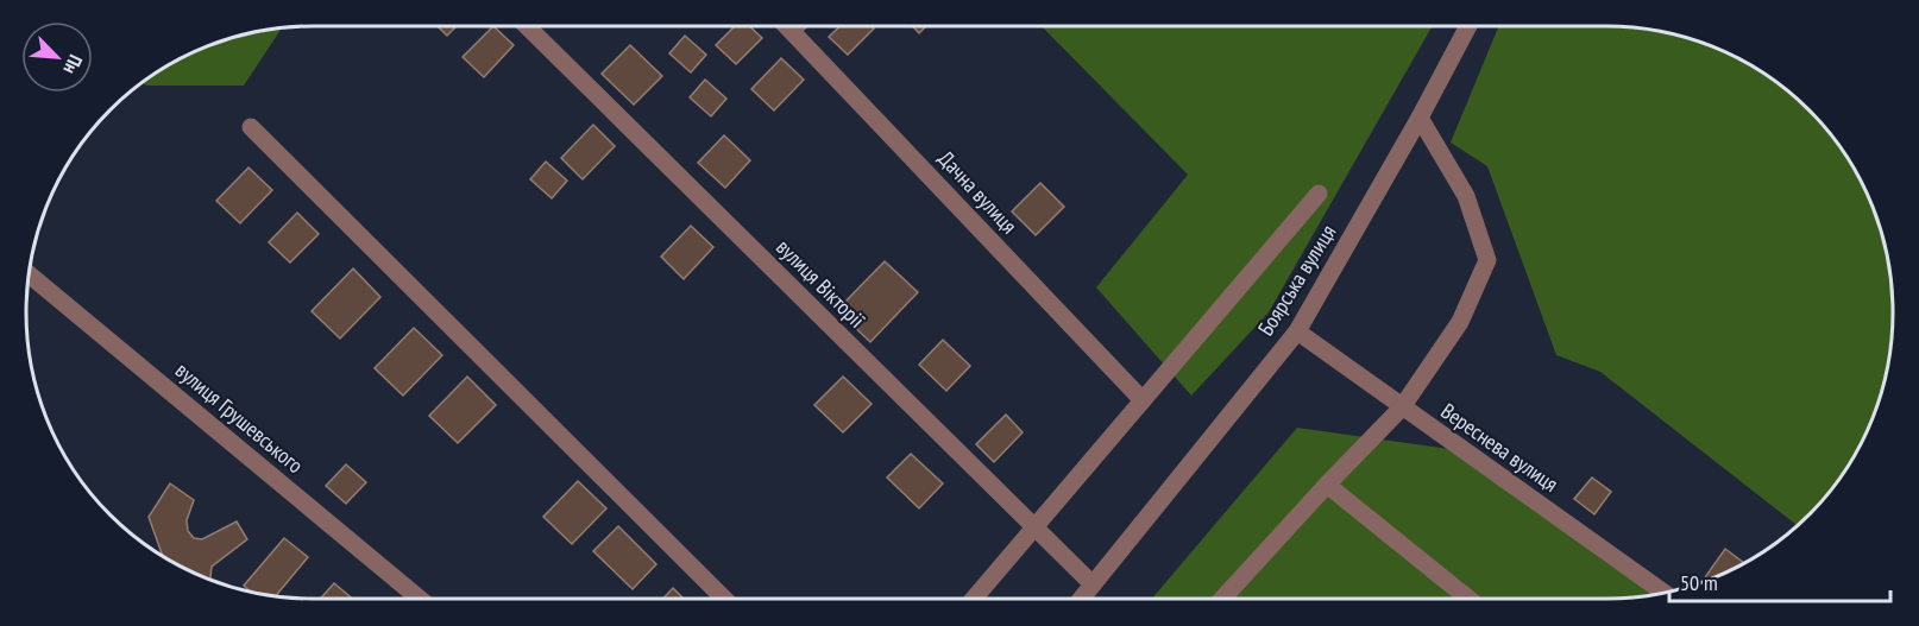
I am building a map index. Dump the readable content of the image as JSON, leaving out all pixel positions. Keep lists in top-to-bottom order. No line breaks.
{"streets":{"street":["Дачна вулиця","Боярська вулиця","вулиця Вікторії","вулиця Грушевського","Вереснева вулиця"]},"crossings":[["Боярська вулиця","вулиця Вікторії"],["Боярська вулиця","Вереснева вулиця"]],"scale_bar":"50 m","north":"bottom right"}
